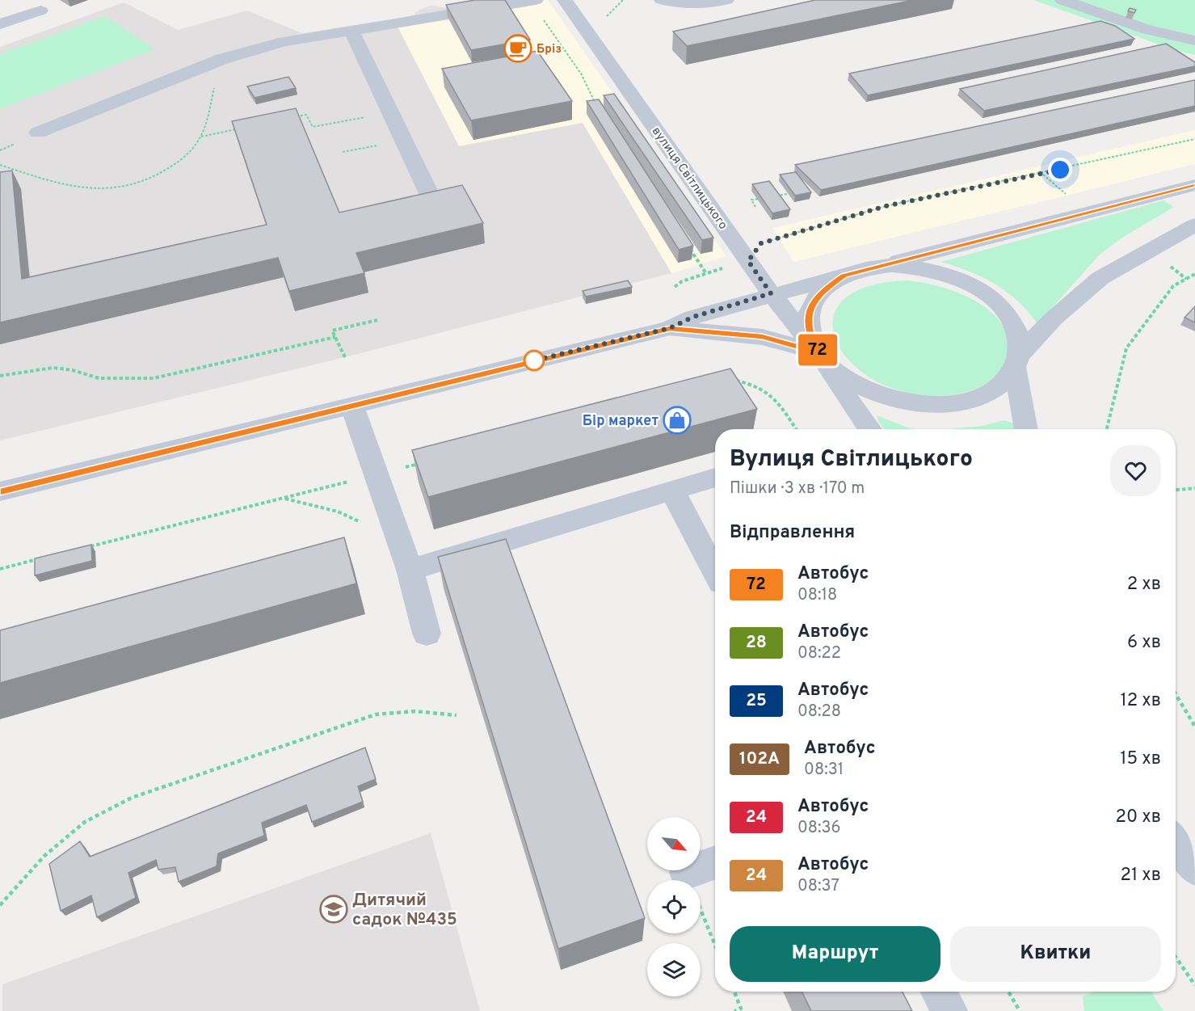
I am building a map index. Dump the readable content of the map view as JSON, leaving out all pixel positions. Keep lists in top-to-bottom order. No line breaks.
{"streets":{"street":["вулиця Світлицького"]},"places":{"cafe":["Бріз"],"shop":["Бір маркет"],"school or university":["Дитячий садок №435"]},"lines":["bus line 72"],"north":"bottom right","page":{"on_map":"72","heading":[["Вулиця Світлицького","Пішки · 3 хв · 170 m"],"Відправлення"],"list":[{"mark":"72","name":"Автобус","note":"08:18","value":"2 хв"},{"mark":"28","name":"Автобус","note":"08:22","value":"6 хв"},{"mark":"25","name":"Автобус","note":"08:28","value":"12 хв"},{"mark":"102А","name":"Автобус","note":"08:31","value":"15 хв"},{"mark":"24","name":"Автобус","note":"08:36","value":"20 хв"},{"mark":"24","name":"Автобус","note":"08:37","value":"21 хв"}],"buttons":["Маршрут","Квитки"]}}
